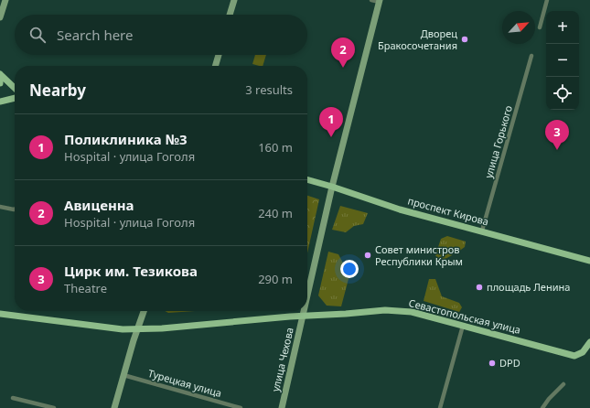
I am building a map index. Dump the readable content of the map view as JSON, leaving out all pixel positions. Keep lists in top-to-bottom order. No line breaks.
{"streets":{"main road":["проспект Кирова","Севастопольская улица","улица Чехова"],"street":["улица Горького","Турецкая улица"]},"crossings":[["улица Горького","проспект Кирова"],["проспект Кирова","улица Чехова"],["Севастопольская улица","улица Чехова"]],"places":["Дворец Бракосочетания","Совет министров Республики Крым","площадь Ленина","DPD"],"north":"top right","page":{"map_buttons":["+","−"],"search":"Search here","pins":["2","1","3"],"heading":["Nearby","3 results"],"list":[{"mark":"1","name":"Поликлиника №3","note":"Hospital · улица Гоголя","value":"160 m"},{"mark":"2","name":"Авиценна","note":"Hospital · улица Гоголя","value":"240 m"},{"mark":"3","name":"Цирк им. Тезикова","note":"Theatre","value":"290 m"}]}}
